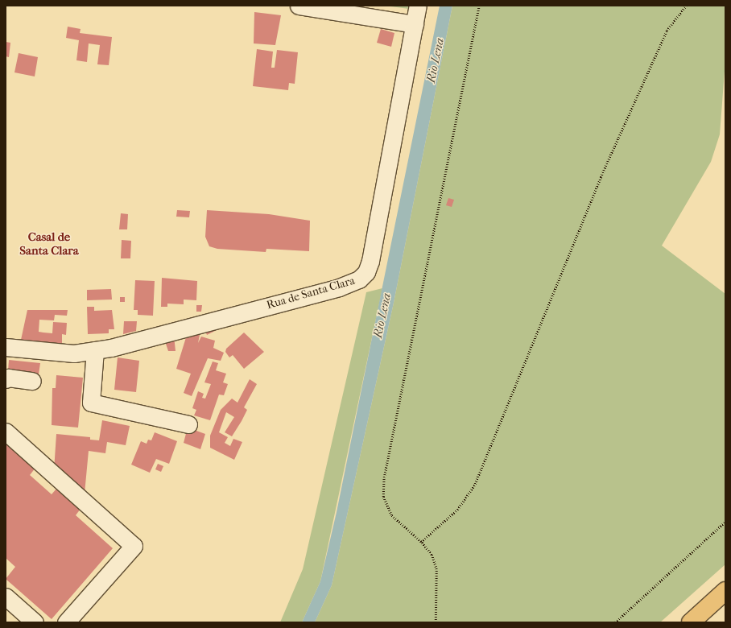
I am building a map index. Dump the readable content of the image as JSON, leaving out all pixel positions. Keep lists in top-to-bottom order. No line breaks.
{"streets":{"street":["Rua de Santa Clara"]},"districts":["Casal de Santa Clara"],"water":["Rio Lena"]}
